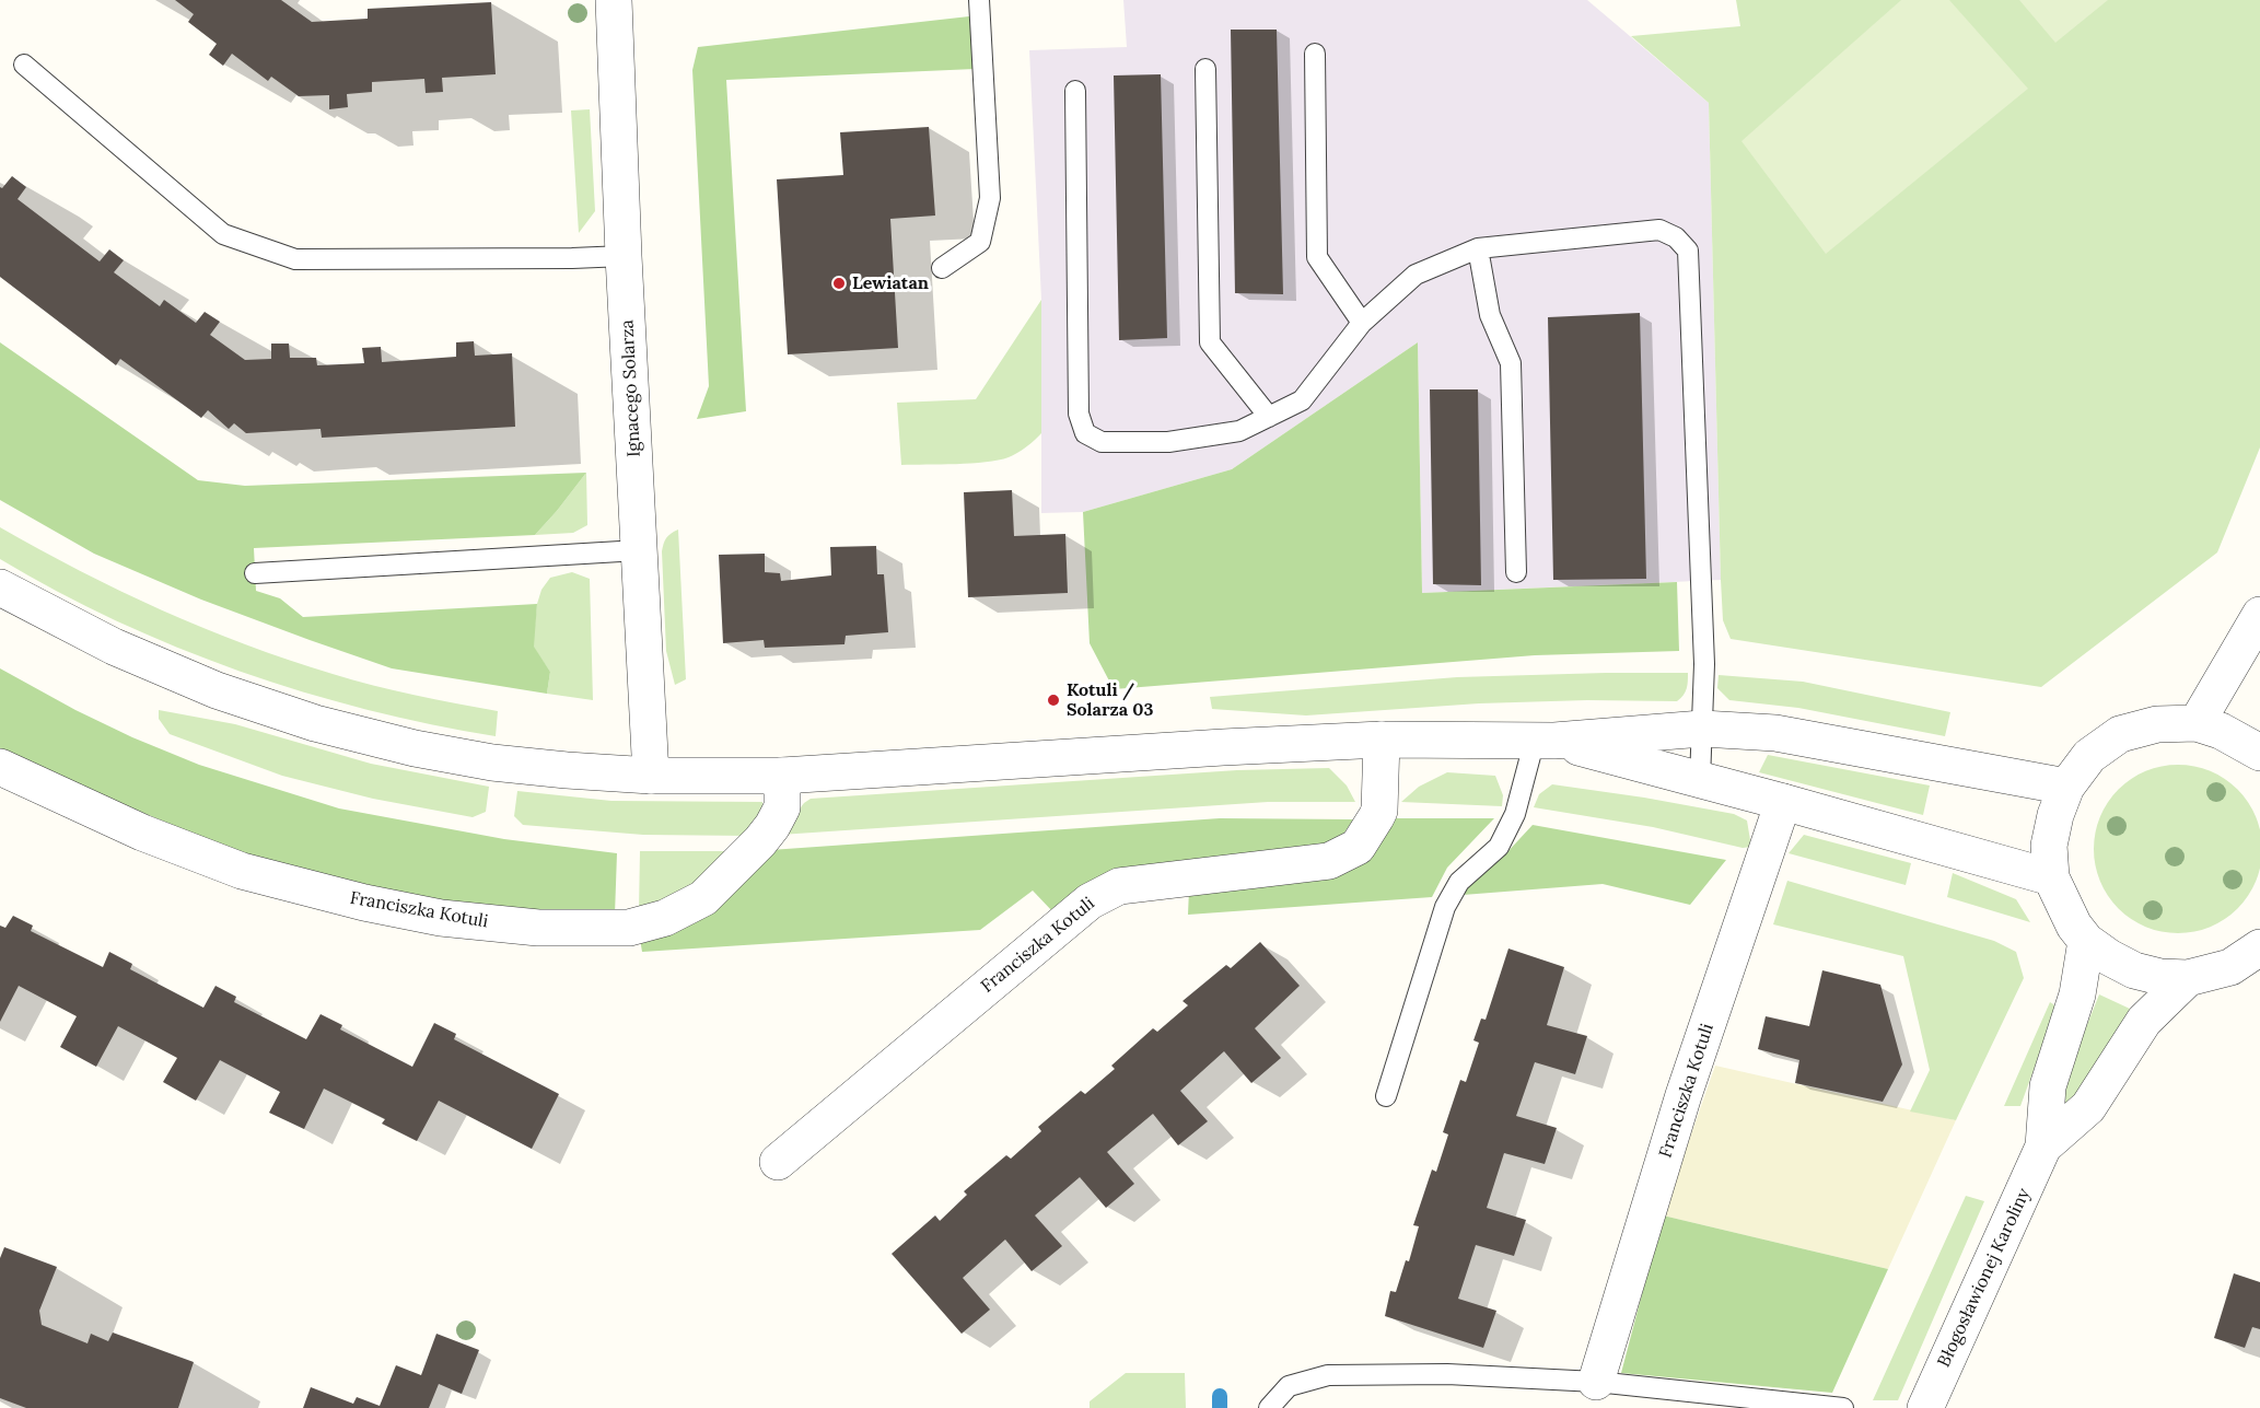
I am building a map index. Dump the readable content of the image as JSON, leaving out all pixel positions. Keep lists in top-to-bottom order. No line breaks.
{"streets":{"street":["Ignacego Solarza","Franciszka Kotuli","Błogosławionej Karoliny"]},"places":["Lewiatan","Kotuli / Solarza 03"]}
